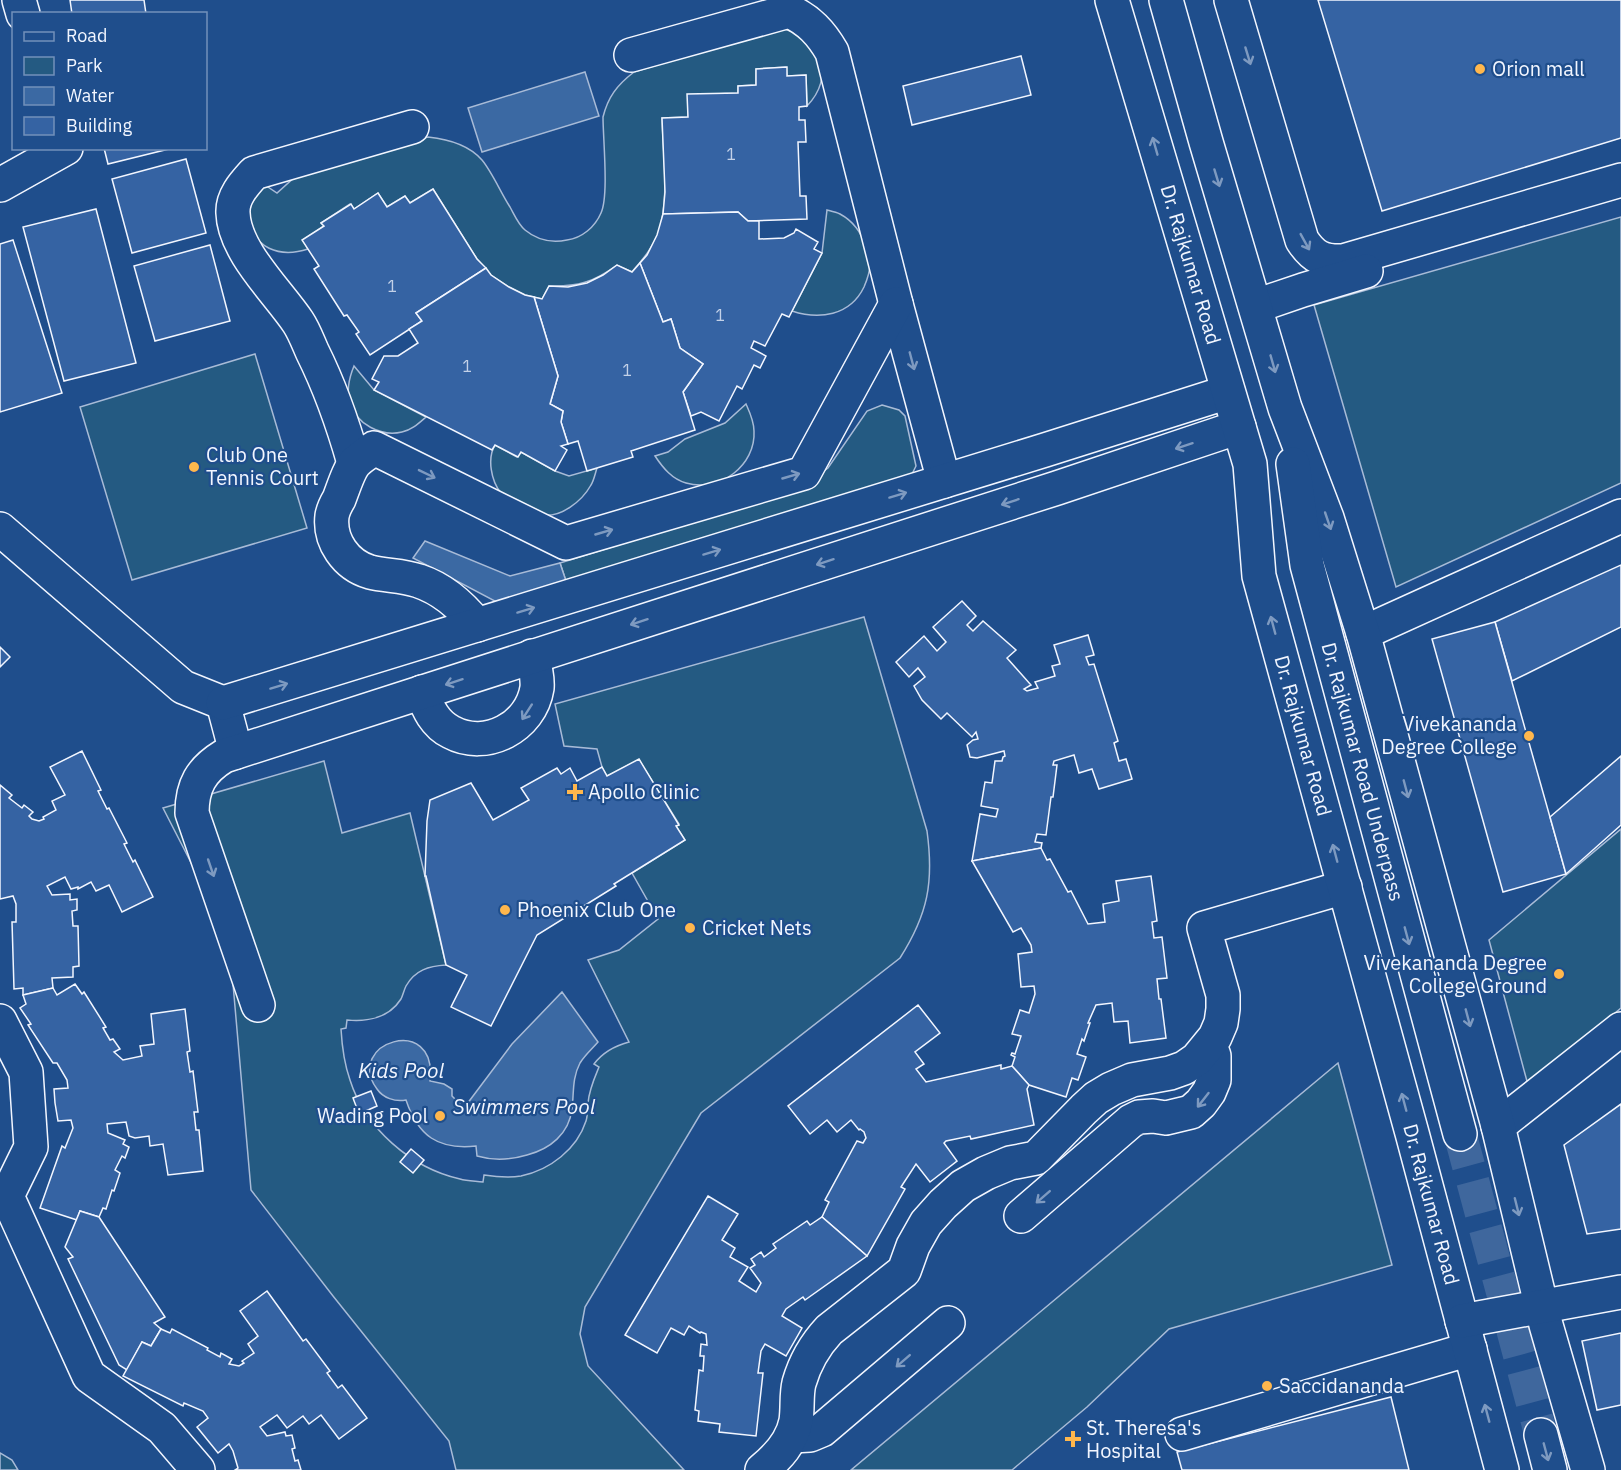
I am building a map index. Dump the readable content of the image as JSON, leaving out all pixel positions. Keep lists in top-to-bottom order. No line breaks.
{"streets":{"street":["Dr. Rajkumar Road","Dr. Rajkumar Road Underpass"]},"water":["Kids Pool","Swimmers Pool"],"places":{"other":["Orion mall","Club One Tennis Court","Vivekananda Degree College","Phoenix Club One","Cricket Nets","Vivekananda Degree College Ground","Wading Pool","Saccidananda"],"health":["Apollo Clinic","St. Theresa's Hospital"]},"house_numbers":["1","1","1","1","1"],"legend":["Road","Park","Water","Building"]}
